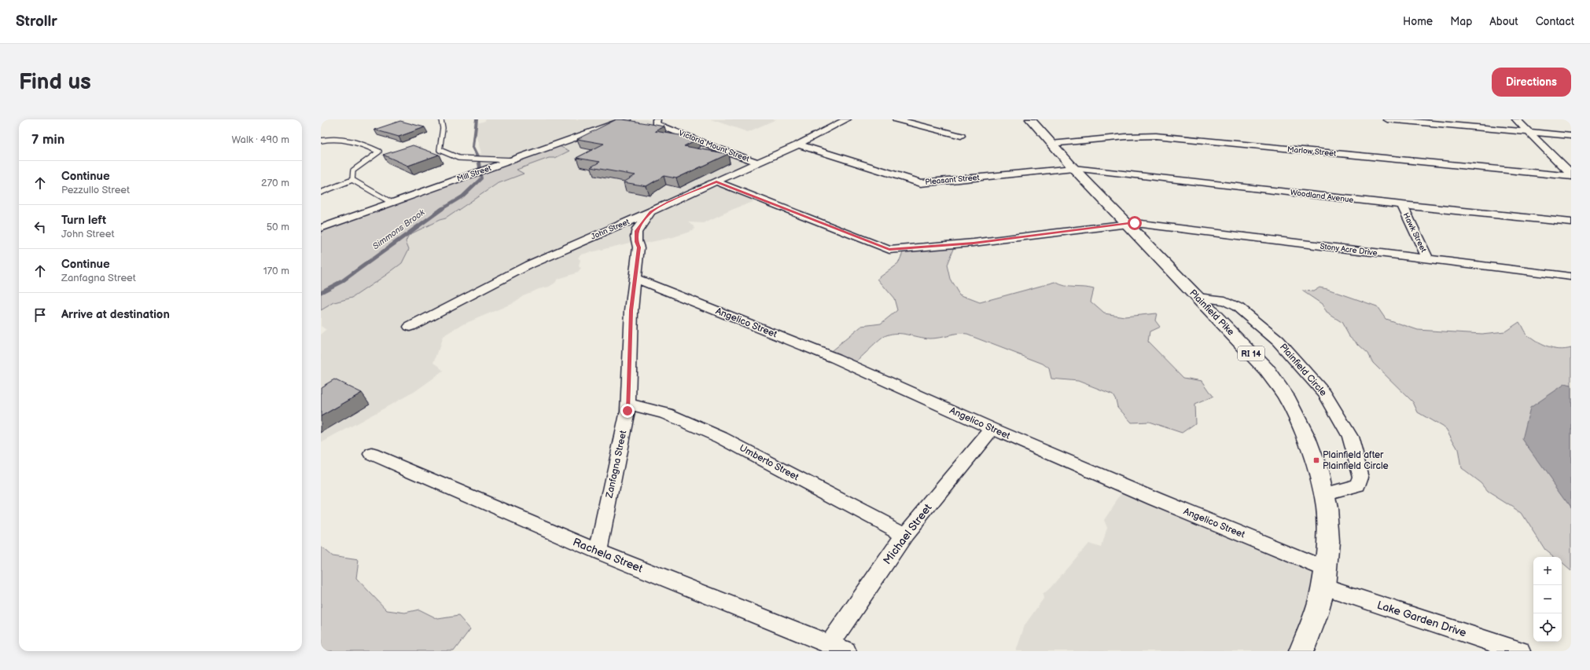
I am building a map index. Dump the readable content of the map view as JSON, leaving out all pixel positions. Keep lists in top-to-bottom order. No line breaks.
{"streets":{"main road":["Plainfield Pike","RI 14"],"street":["Victoria Mount Street","Marlow Street","Mill Street","Pleasant Street","Woodland Avenue","John Street","Hawk Street","Stony Acre Drive","Angelico Street","Plainfield Circle","Umberto Street","Zanfagna Street","Michael Street","Rachela Street","Lake Garden Drive"]},"crossings":[["Victoria Mount Street","John Street"],["Marlow Street","Plainfield Pike"],["Pleasant Street","Woodland Avenue"],["Pleasant Street","John Street"],["Pleasant Street","Plainfield Pike"],["Woodland Avenue","Hawk Street"],["Woodland Avenue","Plainfield Pike"],["John Street","Stony Acre Drive"],["John Street","Zanfagna Street"],["Hawk Street","Stony Acre Drive"],["Stony Acre Drive","Plainfield Pike"],["Plainfield Pike","Angelico Street"],["Plainfield Pike","Plainfield Circle"],["Plainfield Pike","Lake Garden Drive"],["Angelico Street","Zanfagna Street"],["Angelico Street","Michael Street"],["Angelico Street","Lake Garden Drive"],["Umberto Street","Zanfagna Street"],["Umberto Street","Michael Street"],["Zanfagna Street","Rachela Street"],["Michael Street","Rachela Street"]],"water":["Simmons Brook"],"places":{"transit":["Plainfield after Plainfield Circle"]},"page":{"header":"Strollr","nav":["Home","Map","About","Contact"],"buttons":"Directions","title":"Find us","heading":["7 min","Walk · 490 m"],"list":[["Continue","Pezzullo Street","270 m"],["Turn left","John Street","50 m"],["Continue","Zanfagna Street","170 m"],"Arrive at destination"],"map_buttons":["+","−"]}}
